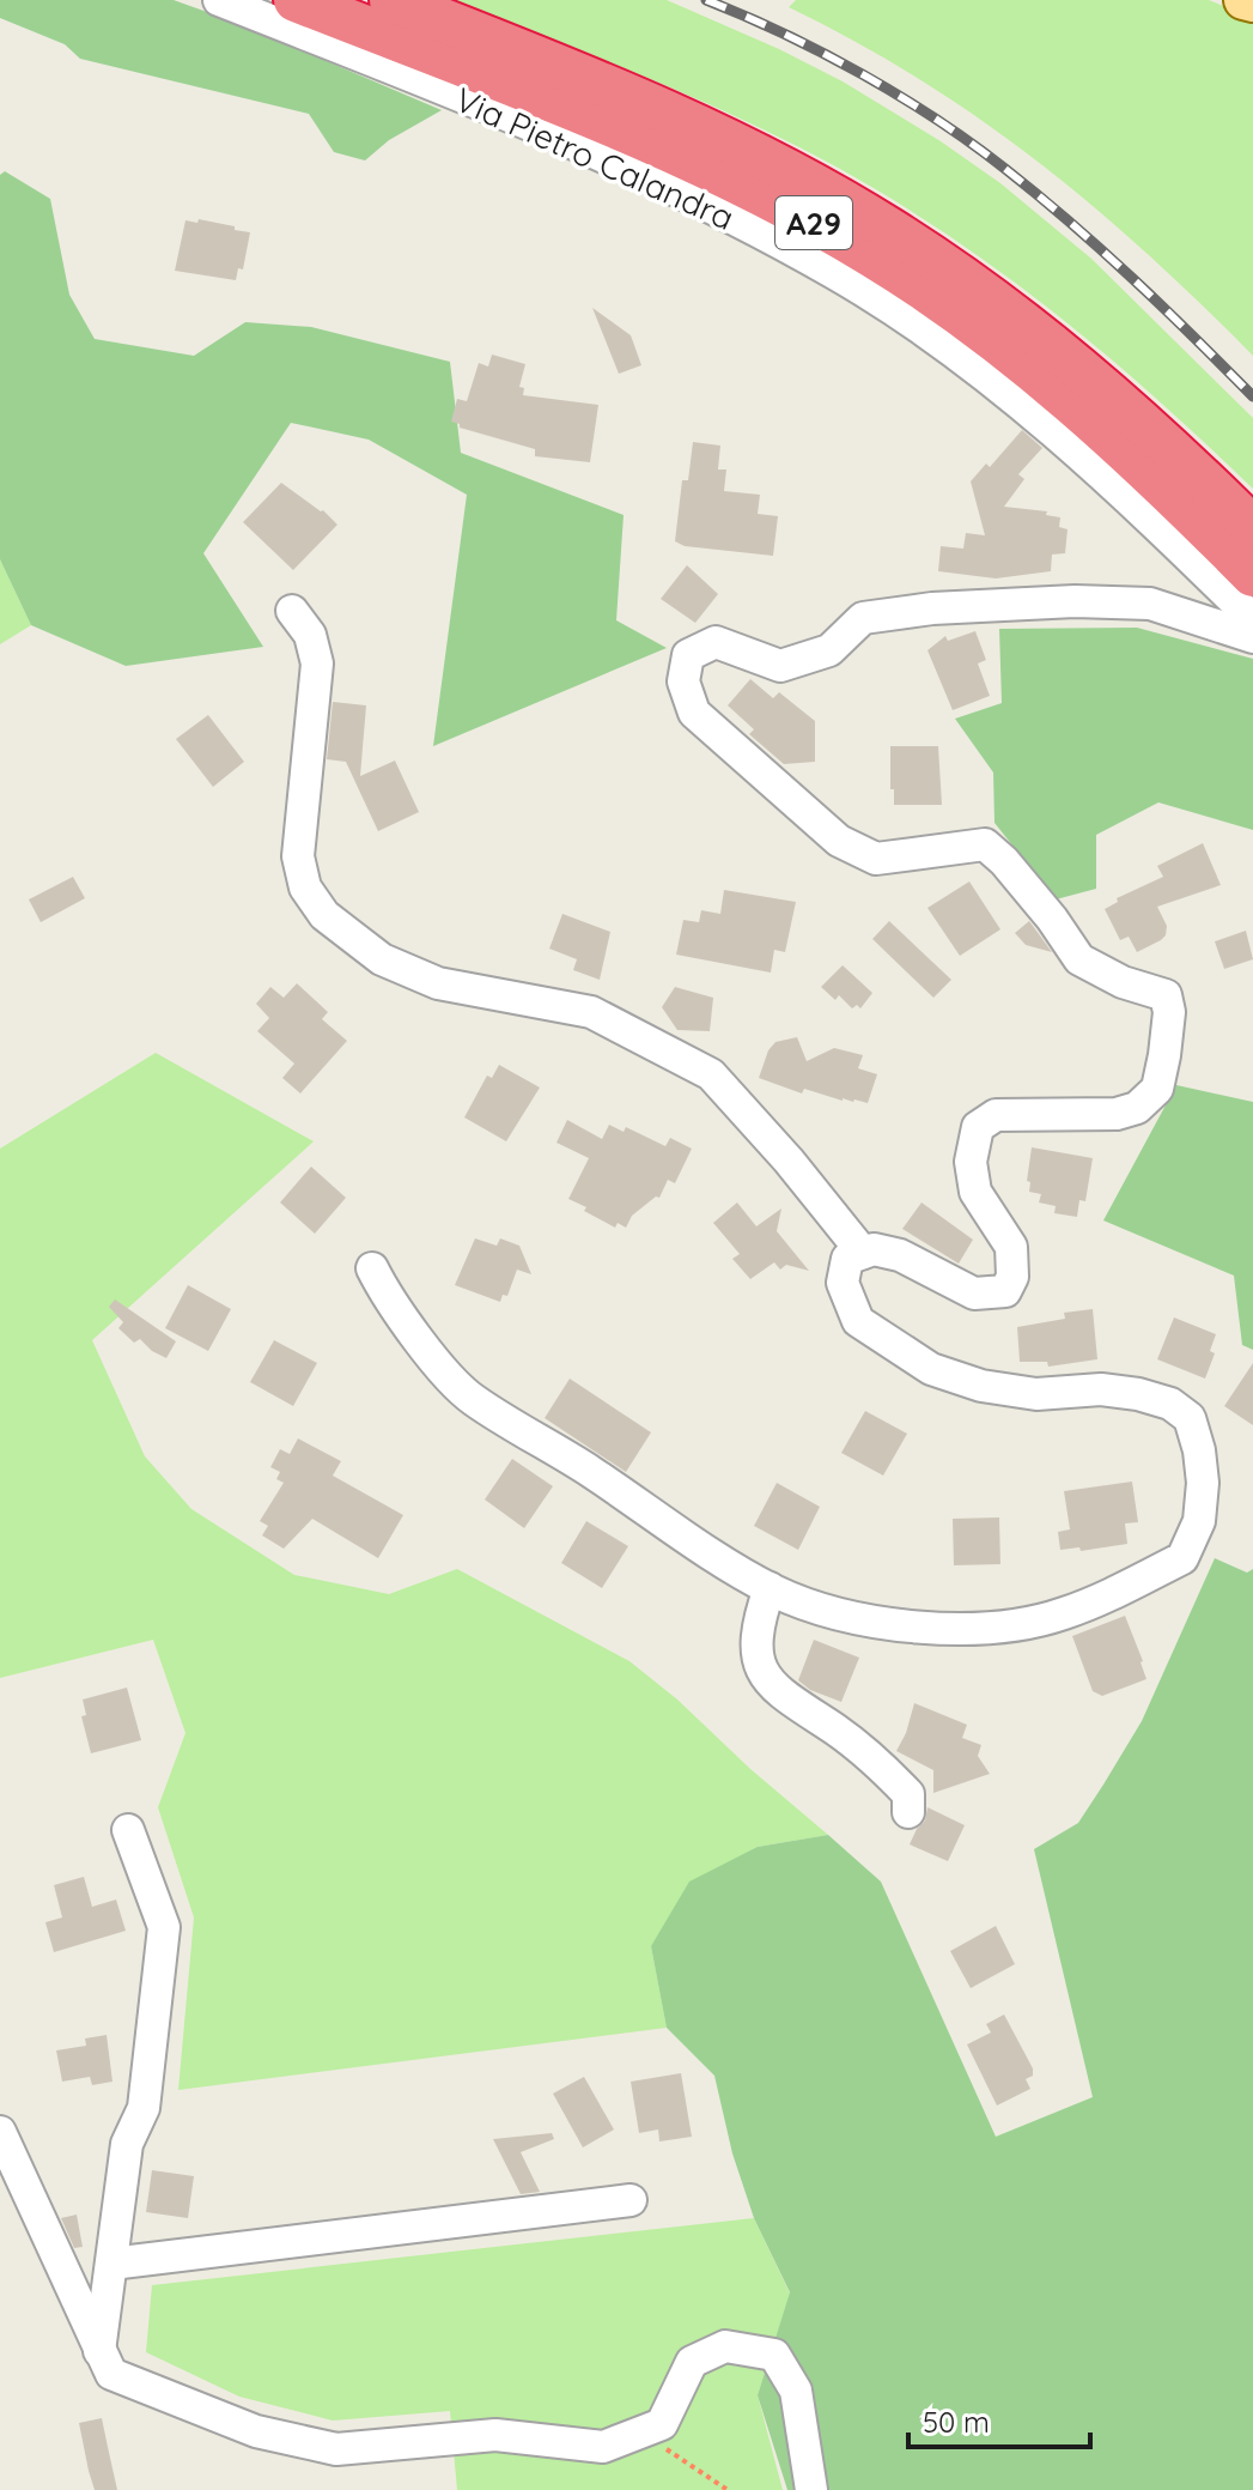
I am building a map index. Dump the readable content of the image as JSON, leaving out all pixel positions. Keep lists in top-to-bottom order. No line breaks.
{"streets":{"highway":["A29"],"street":["Via Pietro Calandra"]},"scale_bar":"50 m"}
